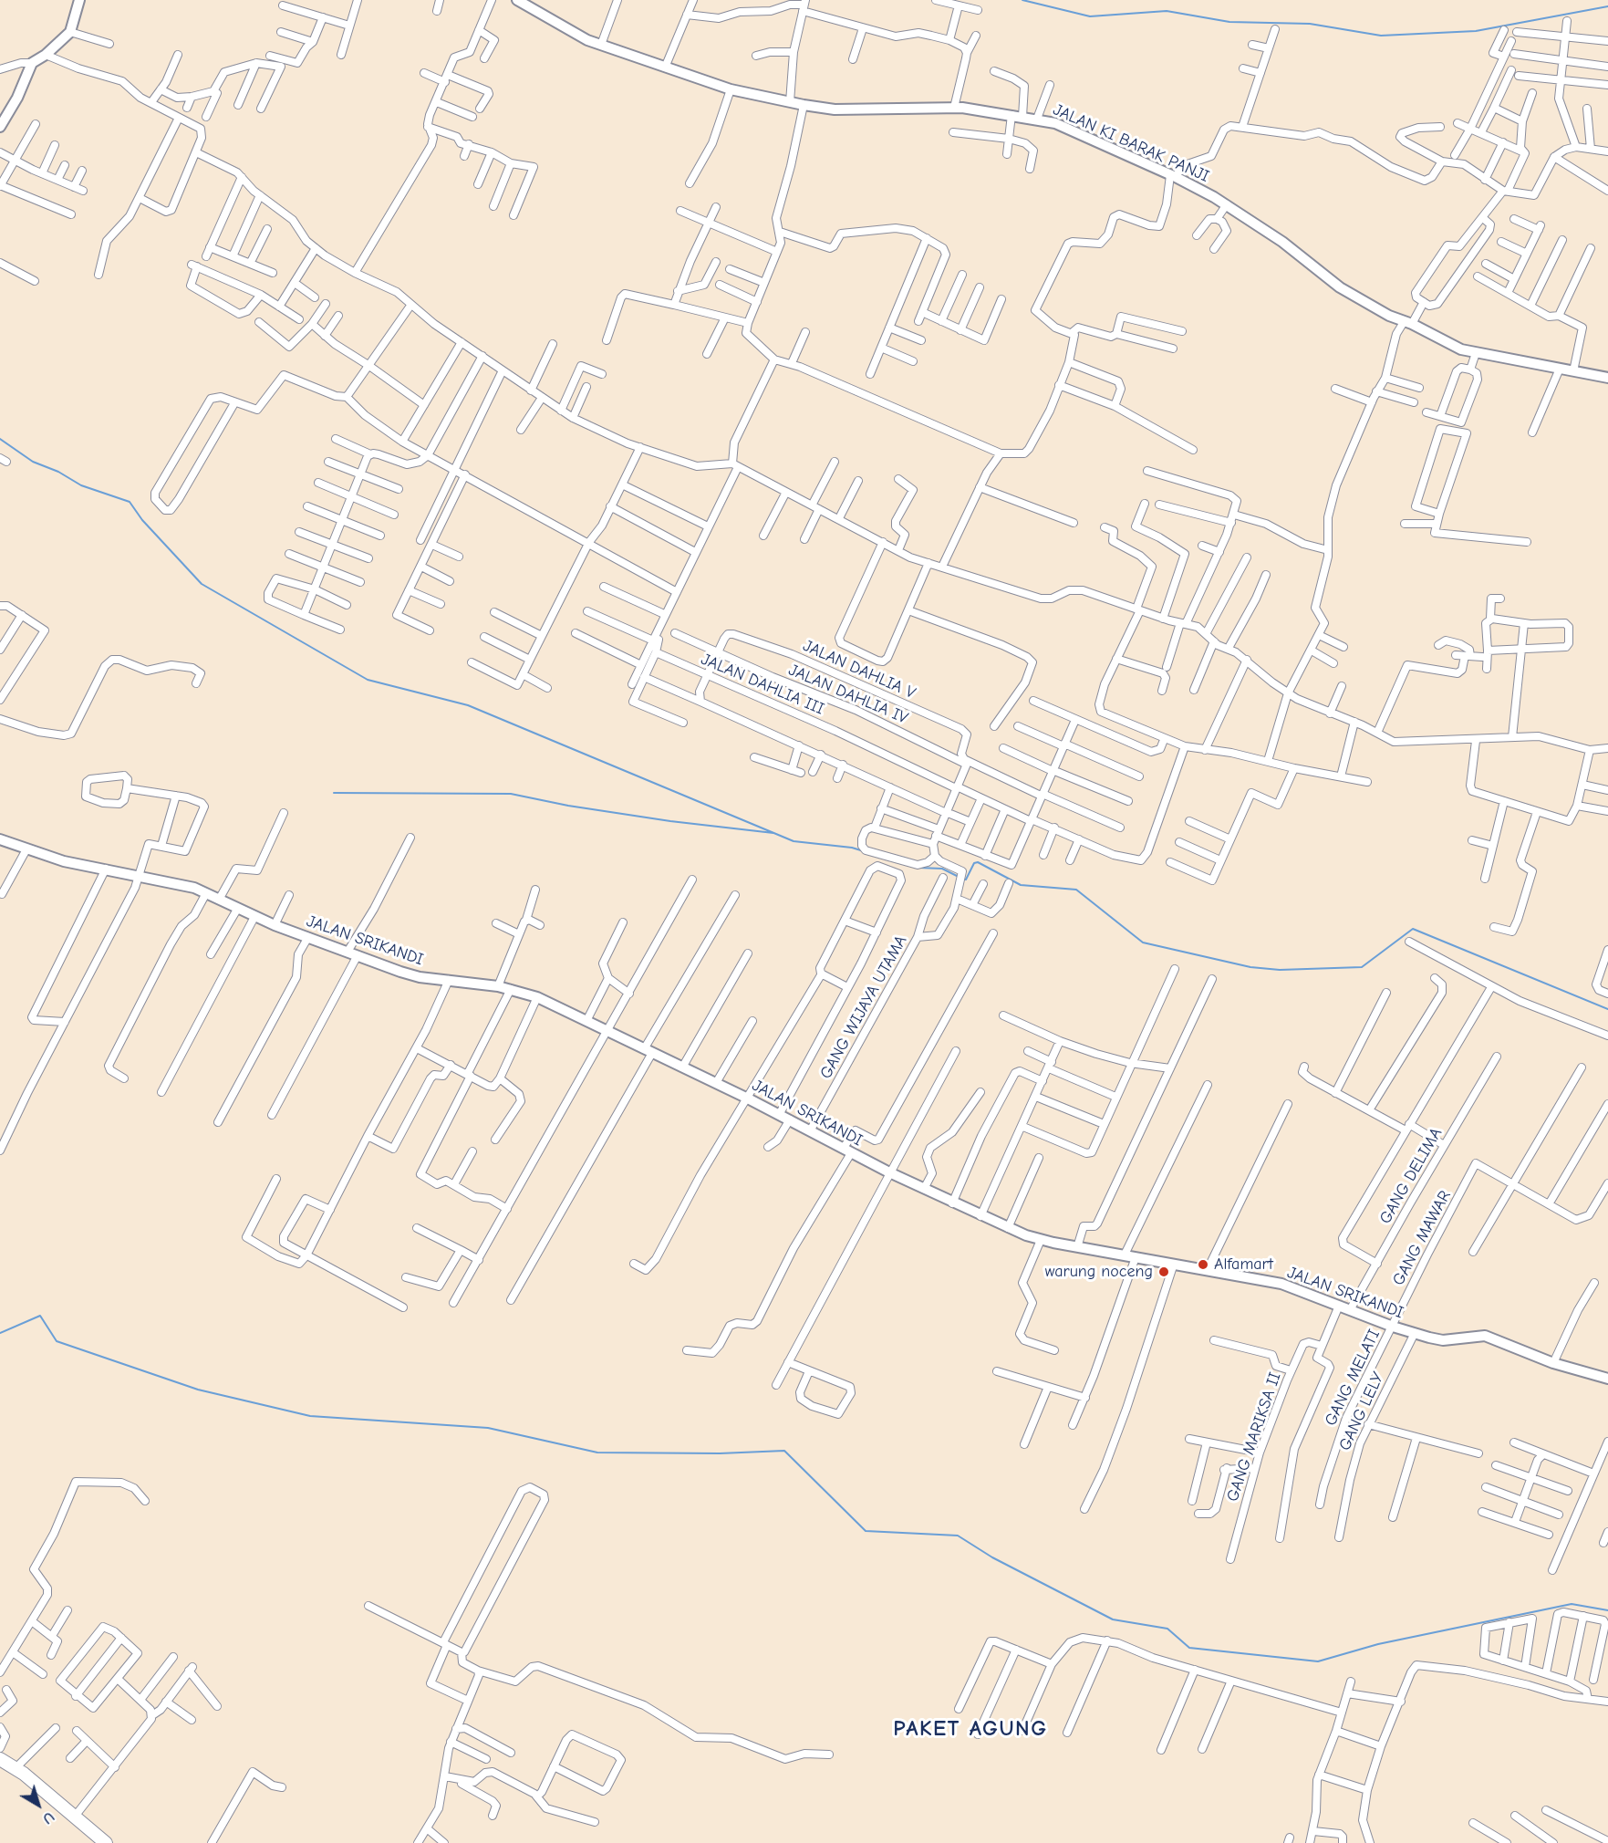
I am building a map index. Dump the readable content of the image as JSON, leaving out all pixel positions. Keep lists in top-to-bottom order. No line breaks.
{"streets":{"street":["JALAN KI BARAK PANJI","JALAN DAHLIA V","JALAN DAHLIA III","JALAN DAHLIA IV","JALAN SRIKANDI","GANG WIJAYA UTAMA","GANG DELIMA","GANG MAWAR","GANG MELATI","GANG LELY","GANG MARIKSA II"]},"crossings":[["JALAN DAHLIA V","JALAN DAHLIA IV"],["JALAN SRIKANDI","GANG WIJAYA UTAMA"],["JALAN SRIKANDI","GANG DELIMA"],["JALAN SRIKANDI","GANG MAWAR"],["JALAN SRIKANDI","GANG MELATI"],["JALAN SRIKANDI","GANG LELY"],["GANG MAWAR","GANG MELATI"]],"districts":["PAKET AGUNG"],"places":["Alfamart","warung noceng"],"north":"bottom right"}
